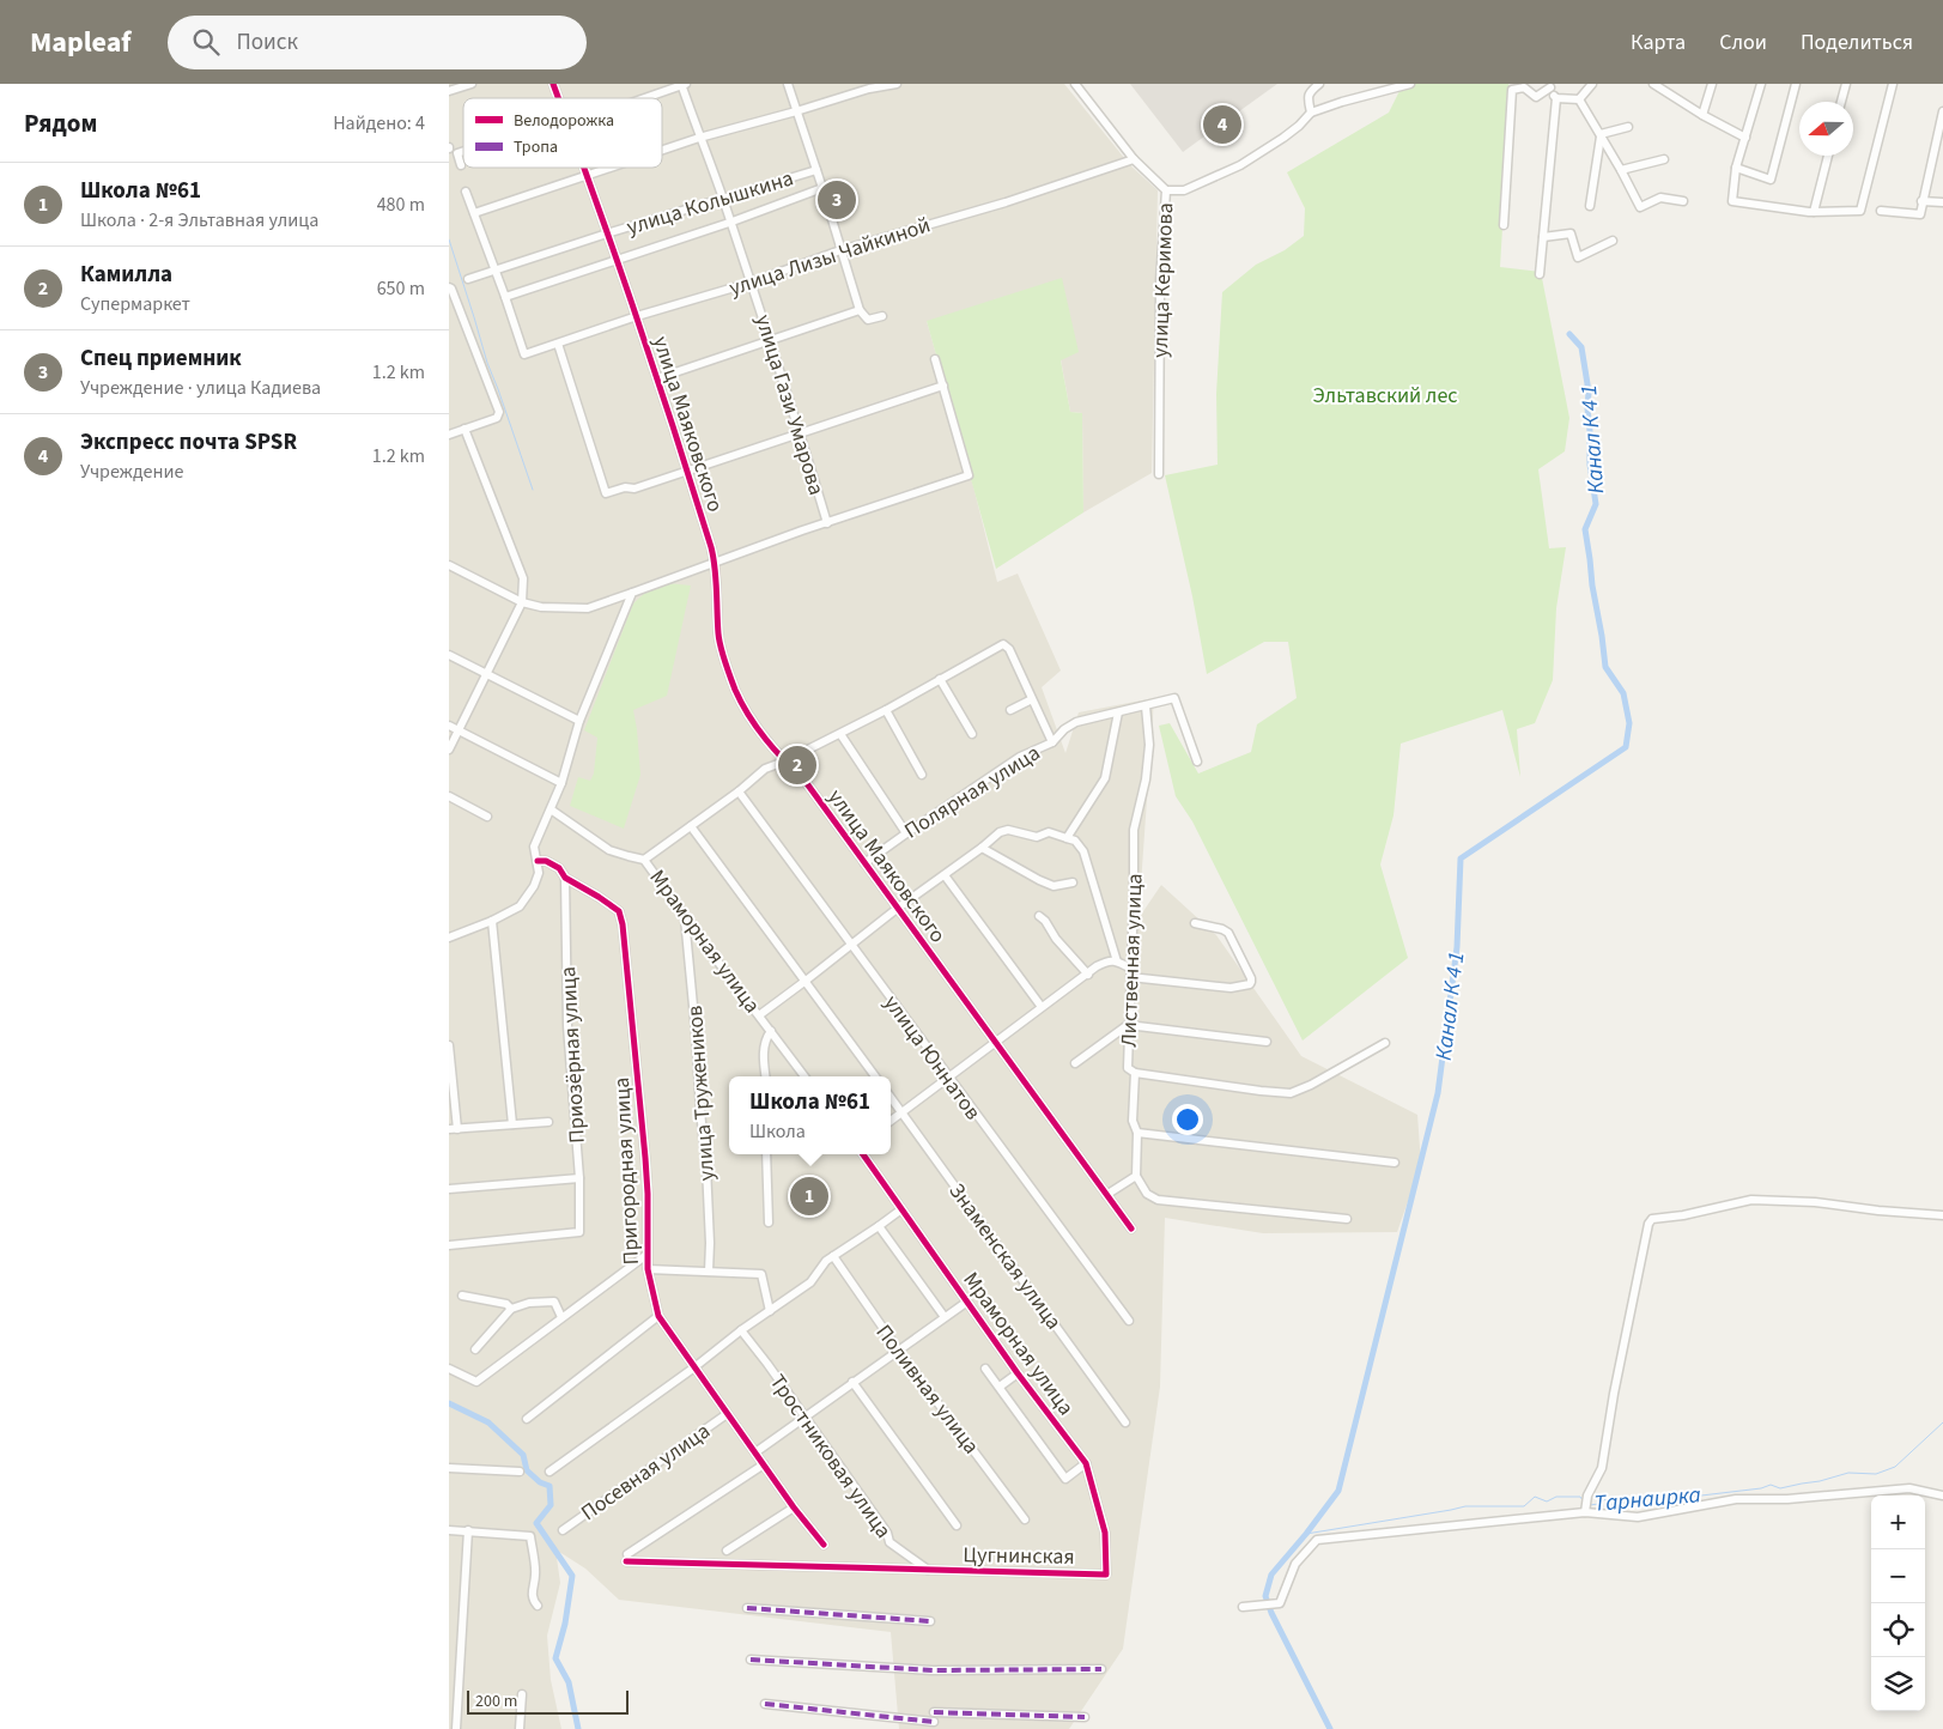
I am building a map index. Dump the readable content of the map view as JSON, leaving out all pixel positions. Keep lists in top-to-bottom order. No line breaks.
{"streets":{"street":["улица Колышкина","улица Лизы Чайкиной","улица Керимова","улица Гази Умарова","улица Маяковского","Полярная улица","Мраморная улица","Лиственная улица","Приозёрная улица","улица Юннатов","улица Тружеников","Пригородная улица","Знаменская улица","Поливная улица","Тростниковая улица","Посевная улица","Цугнинская"]},"crossings":[["улица Колышкина","улица Гази Умарова"],["улица Колышкина","улица Маяковского"],["улица Лизы Чайкиной","улица Керимова"],["улица Лизы Чайкиной","улица Гази Умарова"],["улица Лизы Чайкиной","улица Маяковского"],["улица Маяковского","Полярная улица"],["Полярная улица","Лиственная улица"],["Мраморная улица","улица Тружеников"],["Мраморная улица","Цугнинская"],["Приозёрная улица","Пригородная улица"],["Пригородная улица","Посевная улица"],["Пригородная улица","Цугнинская"],["Тростниковая улица","Цугнинская"]],"water":["Канал К 4 1","Тарнаирка"],"parks":["Эльтавский лес"],"legend":["Велодорожка","Тропа"],"scale_bar":"200 m","north":"left","page":{"header":"Mapleaf","search":"Поиск","nav":["Карта","Слои","Поделиться"],"heading":["Рядом","Найдено: 4"],"pins":["4","3","2","1"],"list":[{"mark":"1","name":"Школа №61","note":"Школа · 2-я Эльтавная улица","value":"480 m"},{"mark":"2","name":"Камилла","note":"Супермаркет","value":"650 m"},{"mark":"3","name":"Спец приемник","note":"Учреждение · улица Кадиева","value":"1.2 km"},{"mark":"4","name":"Экспресс почта SPSR","note":"Учреждение","value":"1.2 km"}],"popup":["Школа №61","Школа"],"map_buttons":["+","−"],"scale":"200 m"}}
